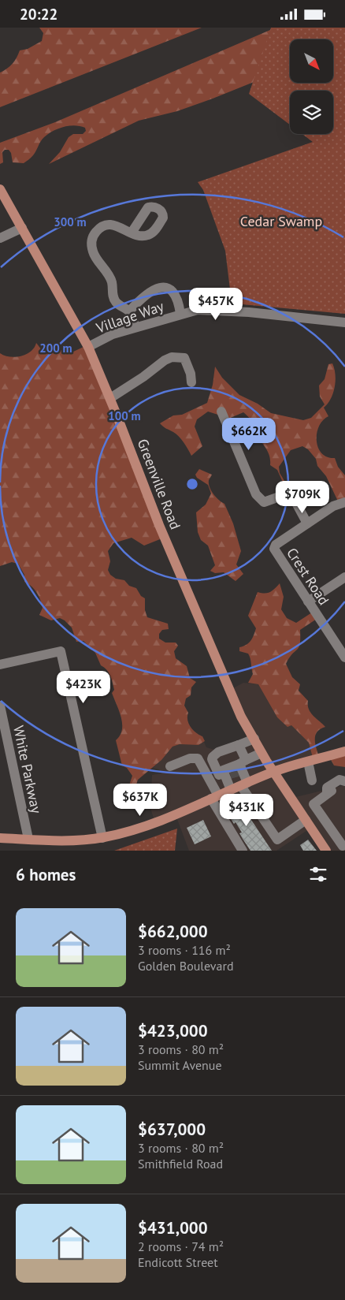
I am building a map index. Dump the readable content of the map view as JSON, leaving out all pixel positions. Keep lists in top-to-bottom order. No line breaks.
{"streets":{"main road":["Greenville Road"],"street":["Village Way","Crest Road","White Parkway"]},"crossings":[["Village Way","Greenville Road"]],"parks":["Cedar Swamp"],"north":"bottom right","page":{"status":"20:22","price":["$457K","$662K","$709K","$423K","$637K","$431K"],"heading":"6 homes","list":[{"name":"$662,000","note":"3 rooms · 116 m² · Golden Boulevard"},{"name":"$423,000","note":"3 rooms · 80 m² · Summit Avenue"},{"name":"$637,000","note":"3 rooms · 80 m² · Smithfield Road"},{"name":"$431,000","note":"2 rooms · 74 m² · Endicott Street"}]},"rings":["300 m","200 m","100 m"]}
